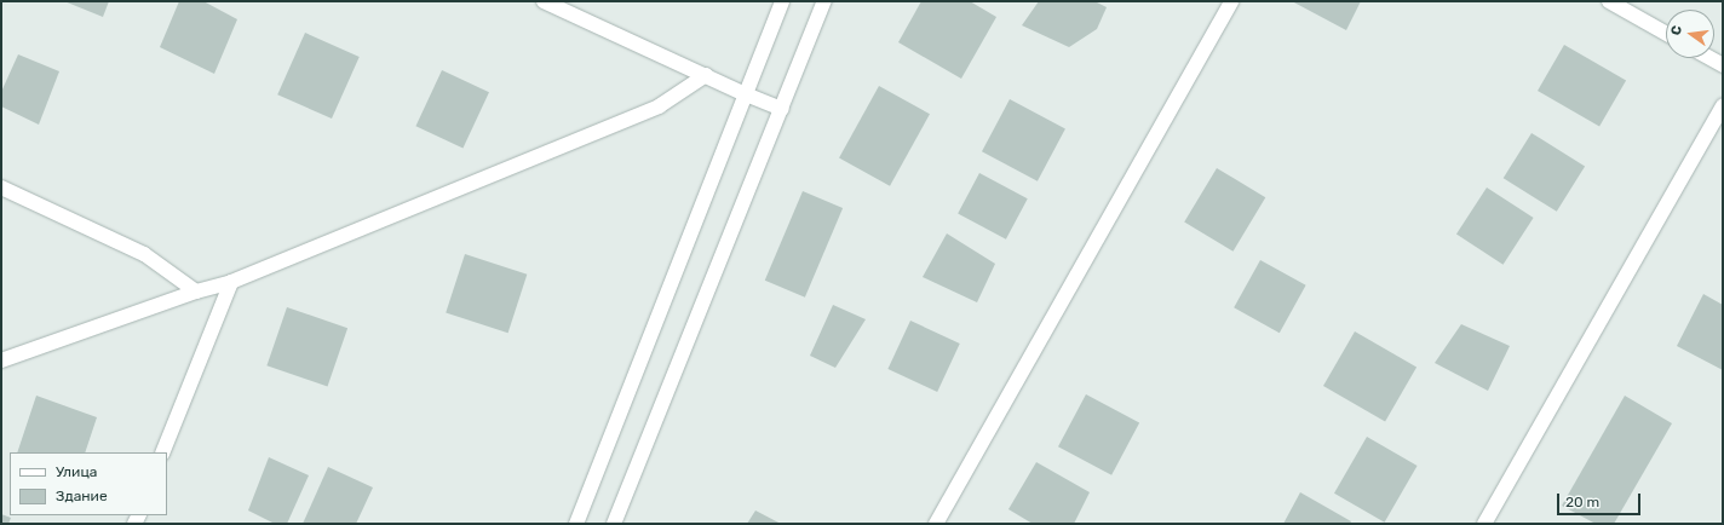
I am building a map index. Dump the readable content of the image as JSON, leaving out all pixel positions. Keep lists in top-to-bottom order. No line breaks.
{"legend":["Улица","Здание"],"scale_bar":"20 m","north":"left"}
